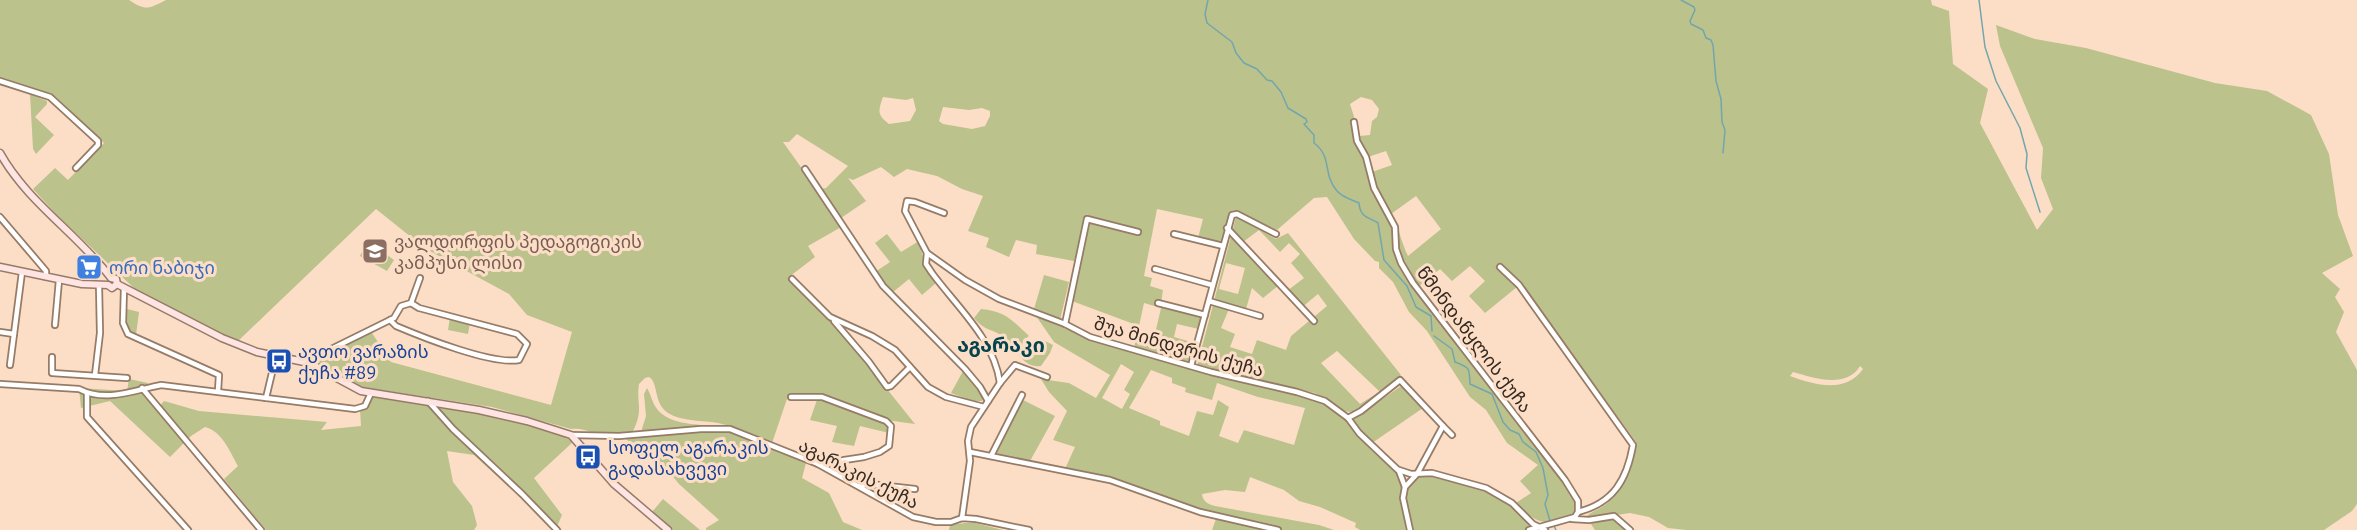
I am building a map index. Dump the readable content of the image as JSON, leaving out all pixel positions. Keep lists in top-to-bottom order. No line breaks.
{"streets":{"street":["წმინდაწყლის ქუჩა","შუა მინდვრის ქუჩა","აგარაკის ქუჩა"]},"districts":["აგარაკი"],"places":{"school or university":["ვალდორფის პედაგოგიკის კამპუსი ლისი"],"supermarket":["ორი ნაბიჯი"],"bus stop":["ავთო ვარაზის ქუჩა #89","სოფელ აგარაკის გადასახვევი"]}}
